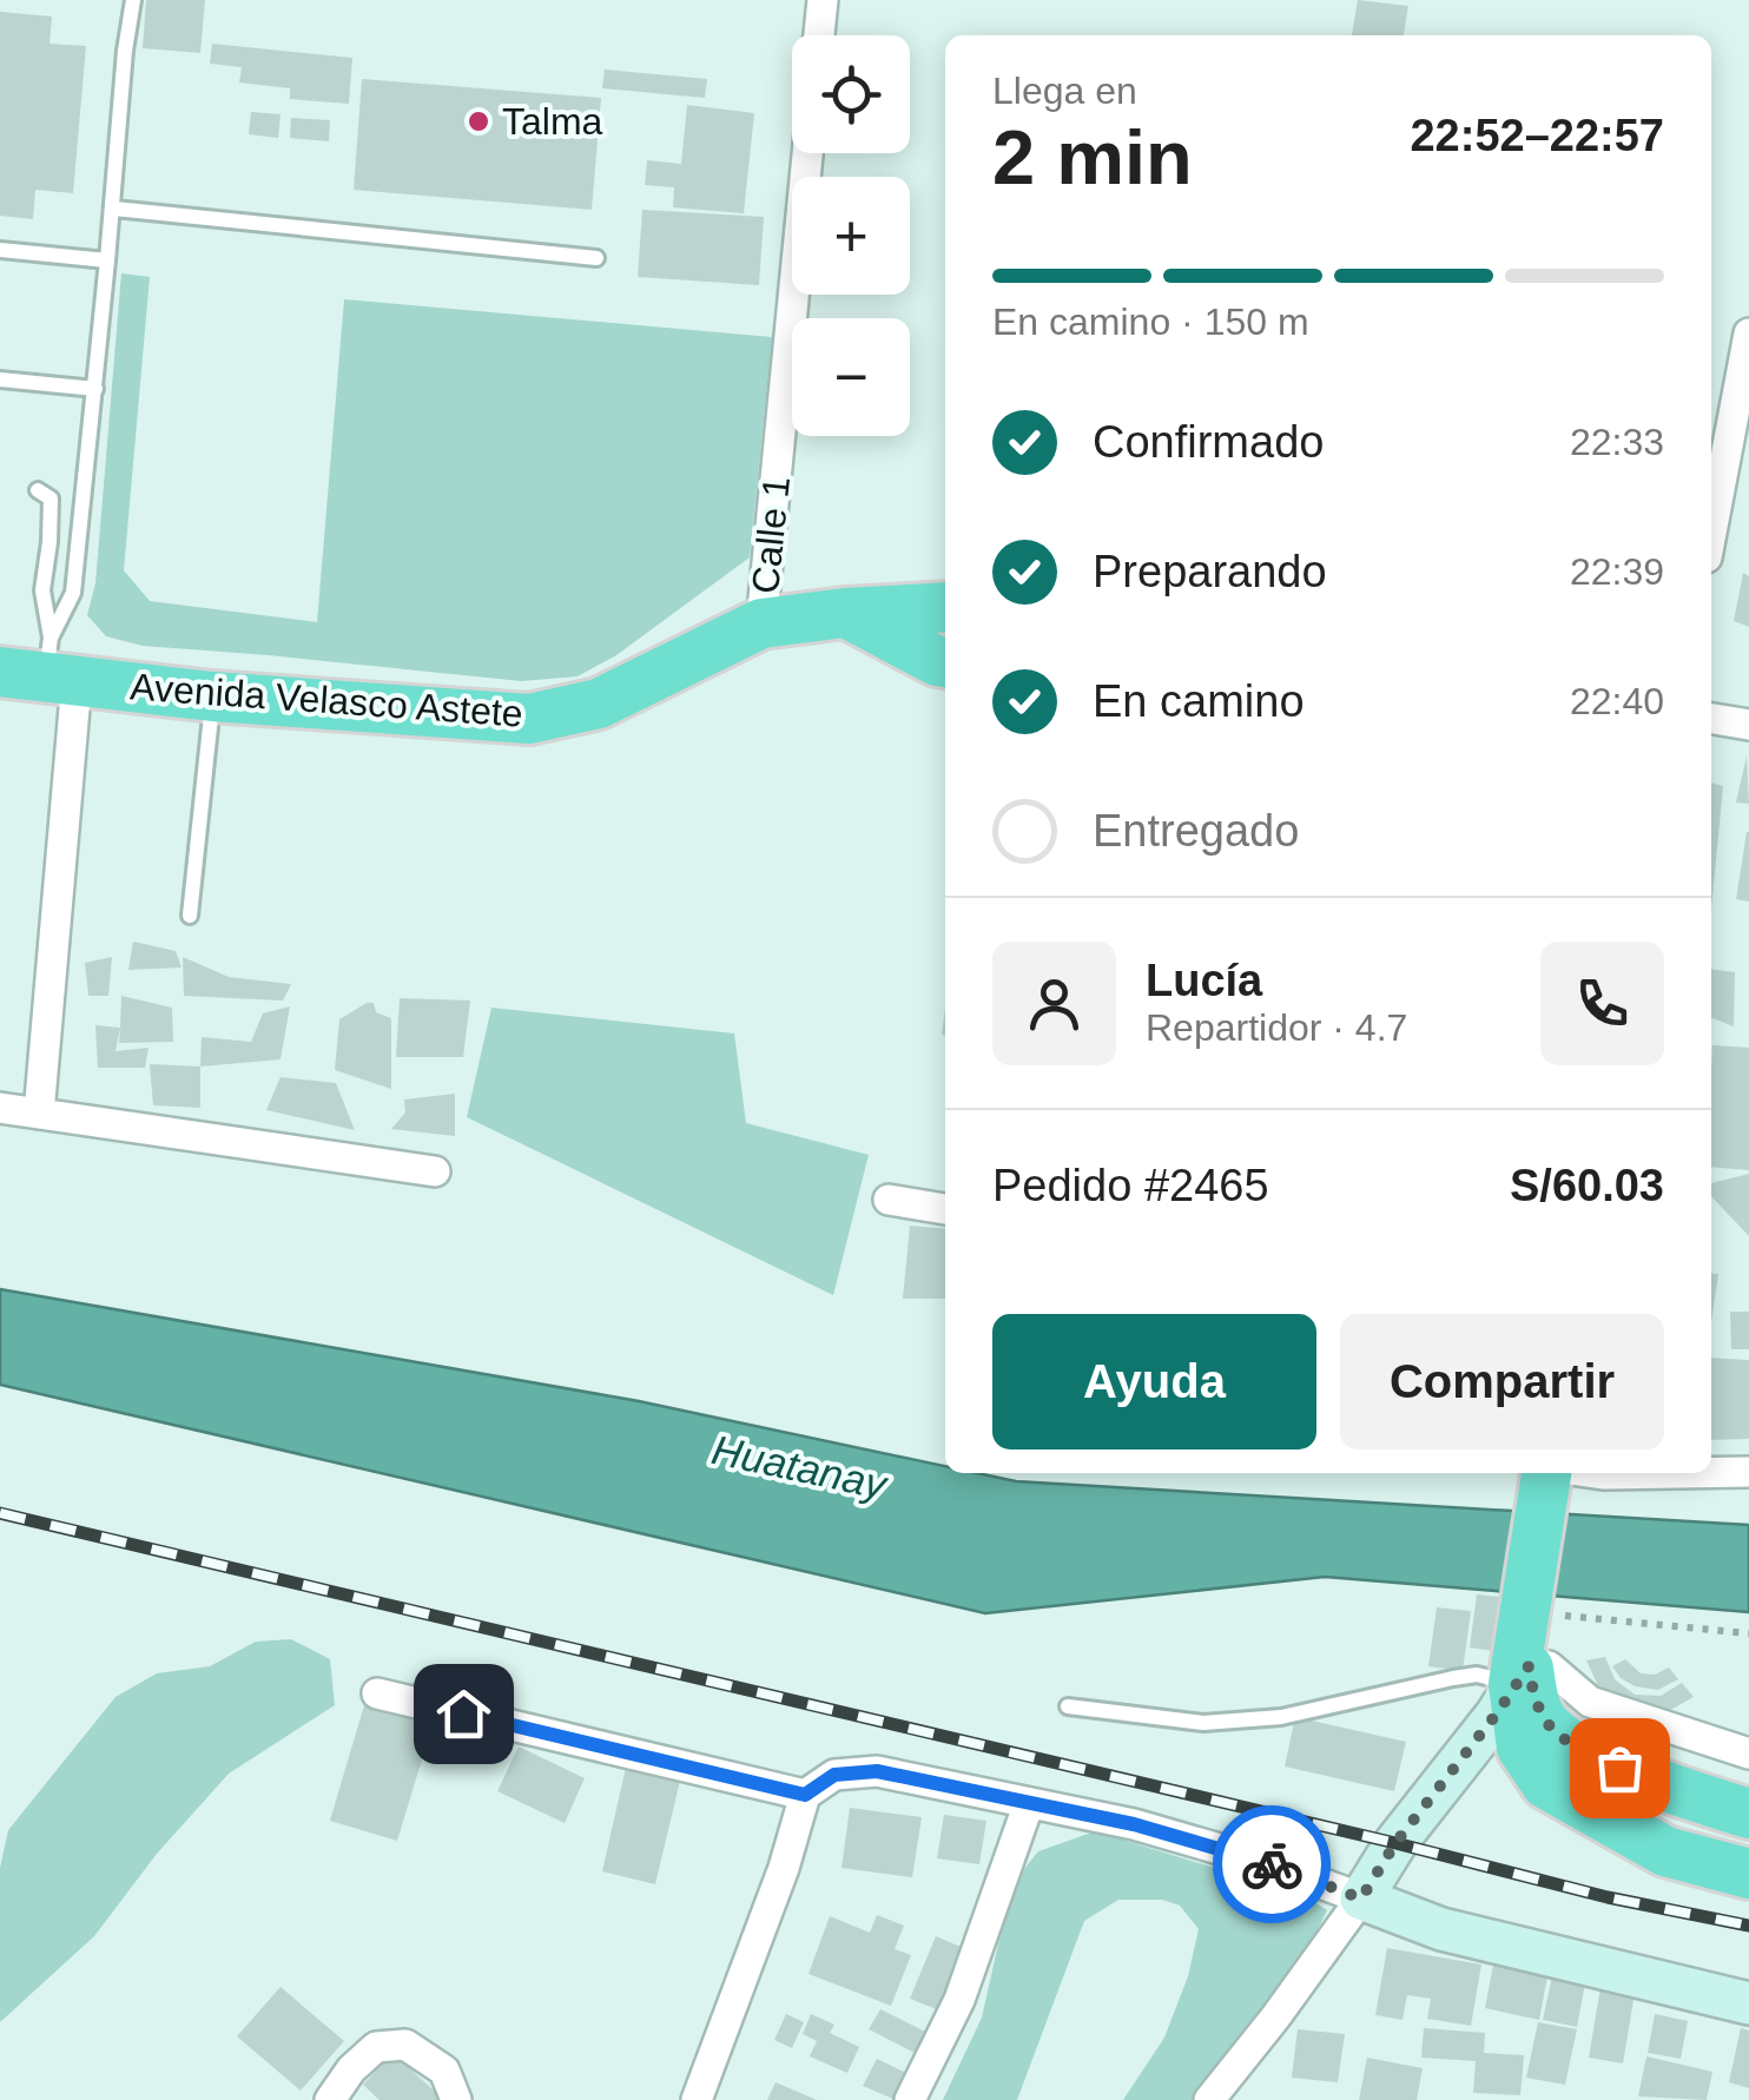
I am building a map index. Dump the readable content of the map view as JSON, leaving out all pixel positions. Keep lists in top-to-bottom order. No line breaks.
{"streets":{"highway":["Avenida Velasco Astete"],"street":["Calle 1"]},"crossings":[["Calle 1","Avenida Velasco Astete"]],"water":["Huatanay"],"places":["Talma"],"page":{"map_buttons":["+","−"],"heading":["2 min","Llega en","22:52–22:57"],"panel":["Lucía","Repartidor · 4.7","Pedido #2465","S/60.03"],"bar":"En camino · 150 m","list":[["Confirmado","22:33"],["Preparando","22:39"],["En camino","22:40"],"Entregado"],"buttons":["Ayuda","Compartir"]}}
